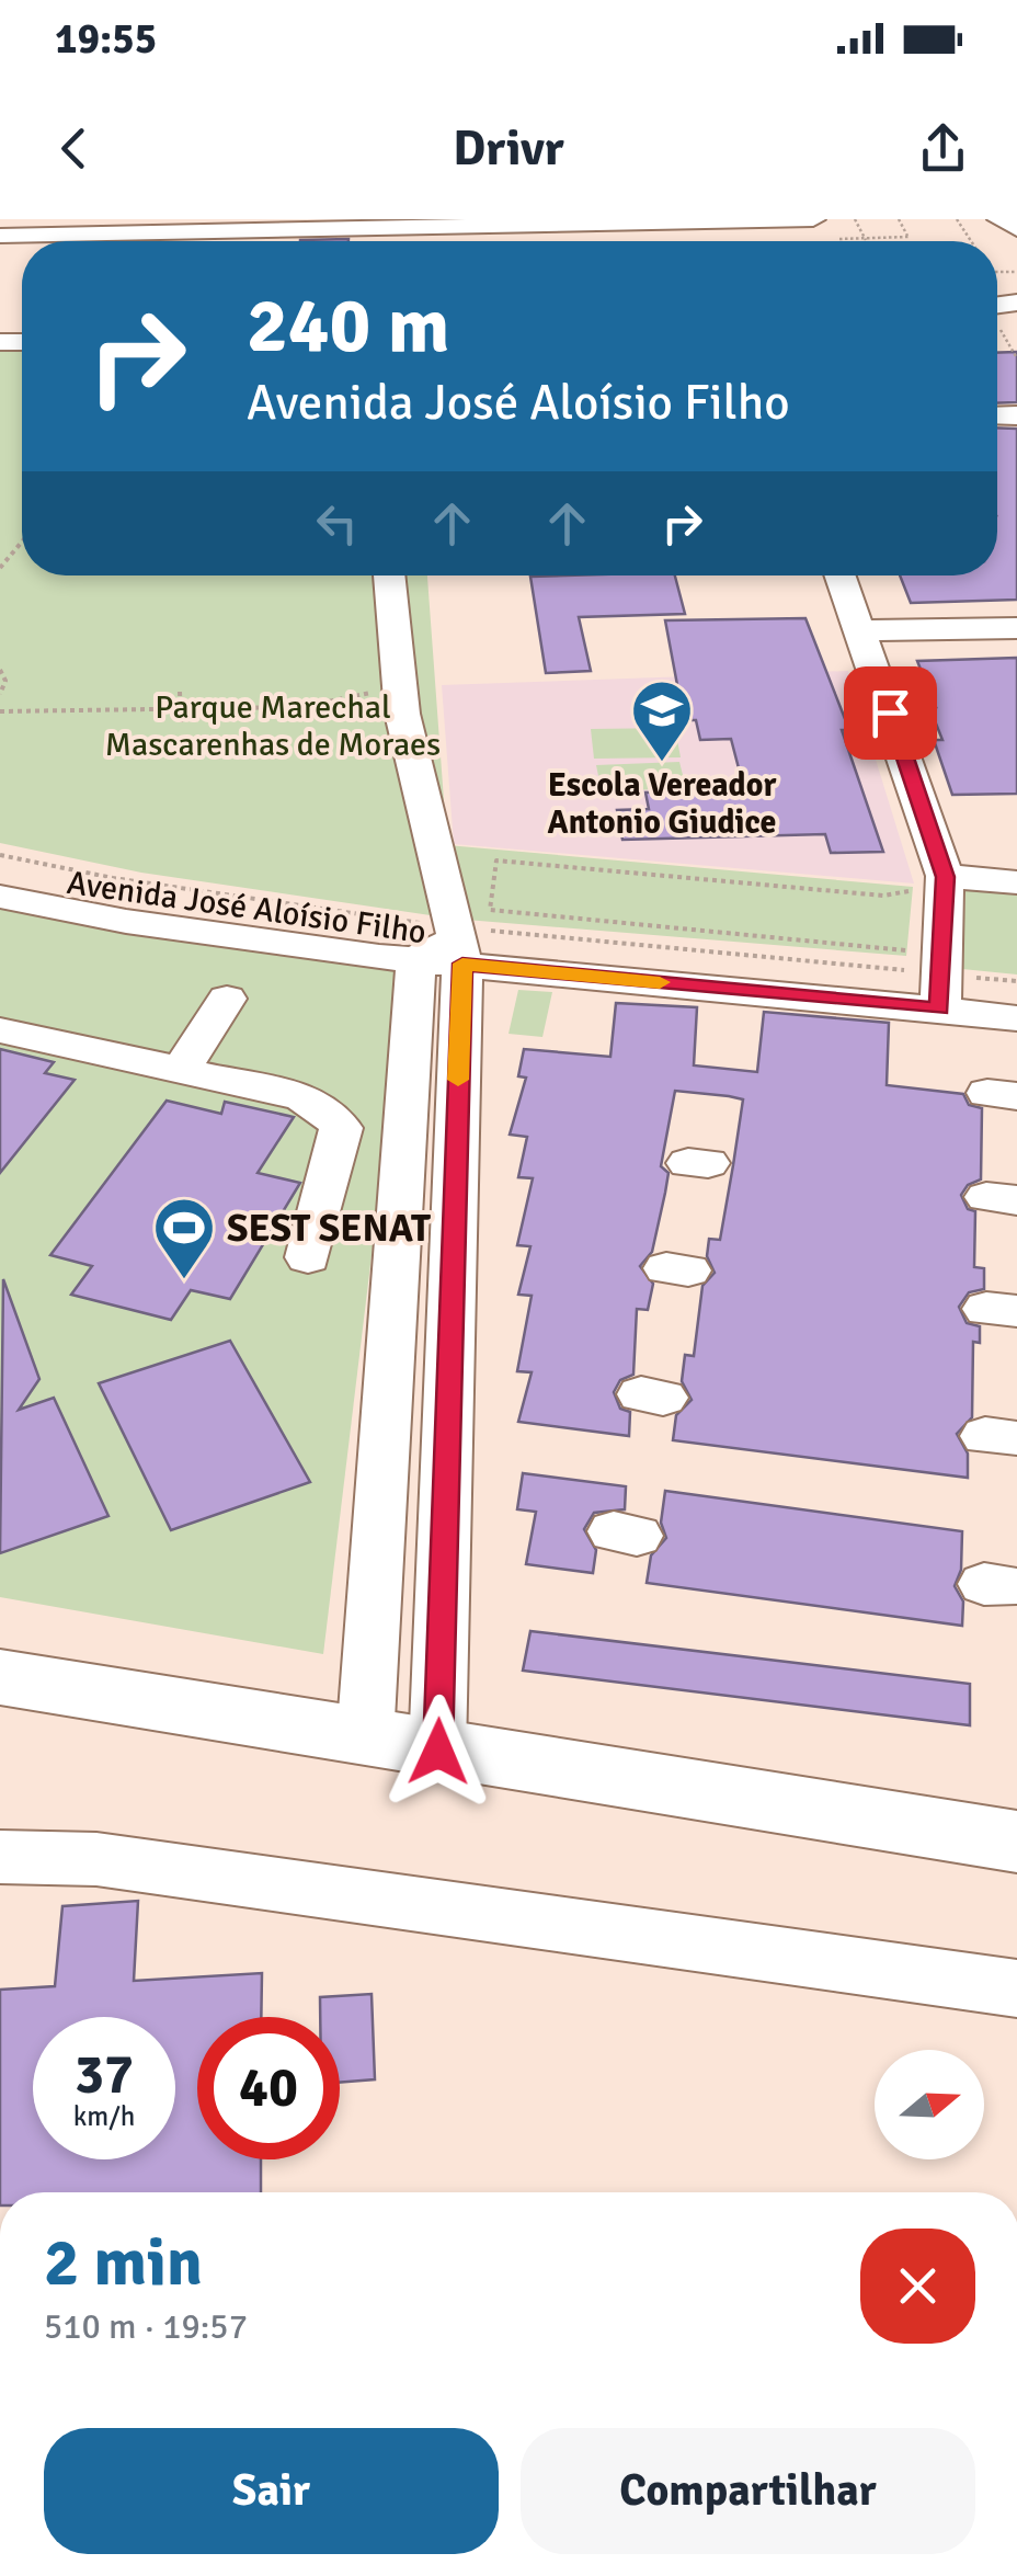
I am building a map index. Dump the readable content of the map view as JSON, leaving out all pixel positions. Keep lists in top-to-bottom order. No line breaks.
{"streets":{"street":["Avenida José Aloísio Filho"]},"parks":["Parque Marechal Mascarenhas de Moraes"],"places":{"school or university":["Escola Vereador Antonio Giudice"],"sports":["SEST SENAT"]},"north":"right","page":{"status":"19:55","header":"Drivr","turn":["240 m","Avenida José Aloísio Filho"],"speed":"37 km/h","limit":"40","heading":["2 min","510 m · 19:57"],"buttons":["Sair","Compartilhar"]}}
